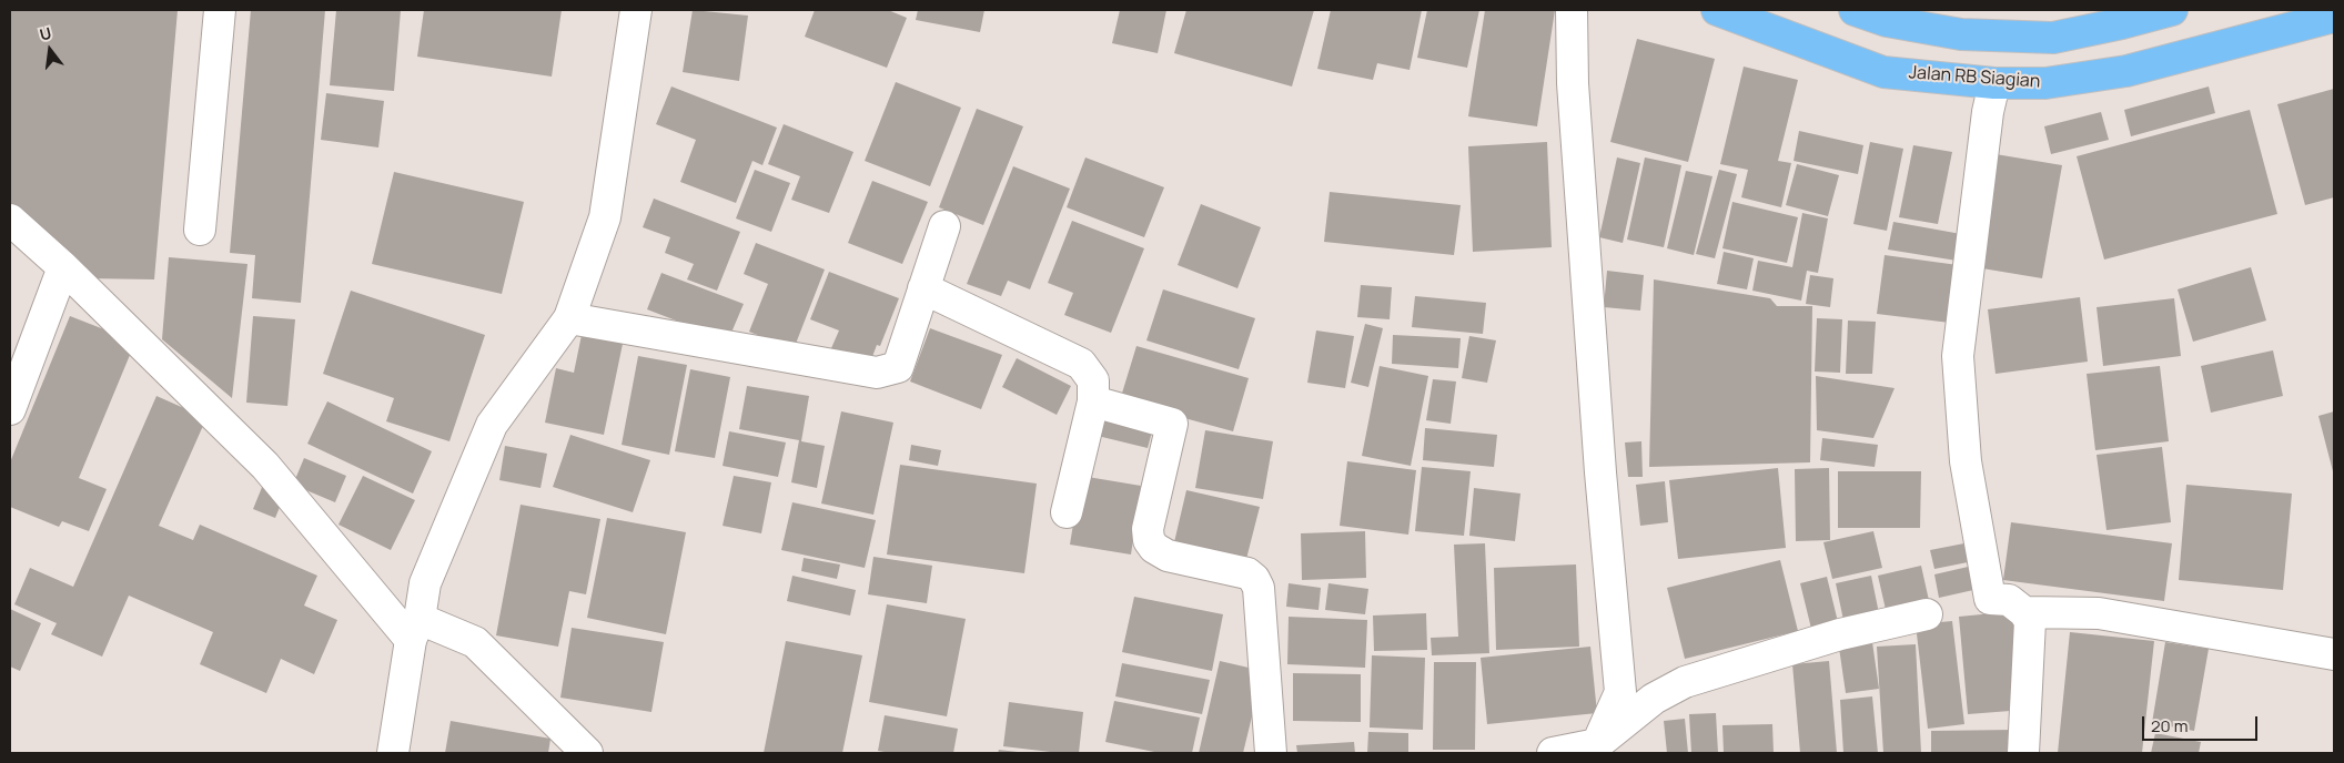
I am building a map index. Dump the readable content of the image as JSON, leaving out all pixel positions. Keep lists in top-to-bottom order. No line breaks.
{"streets":{"highway":["Jalan RB Siagian"]},"scale_bar":"20 m","north":"top"}
